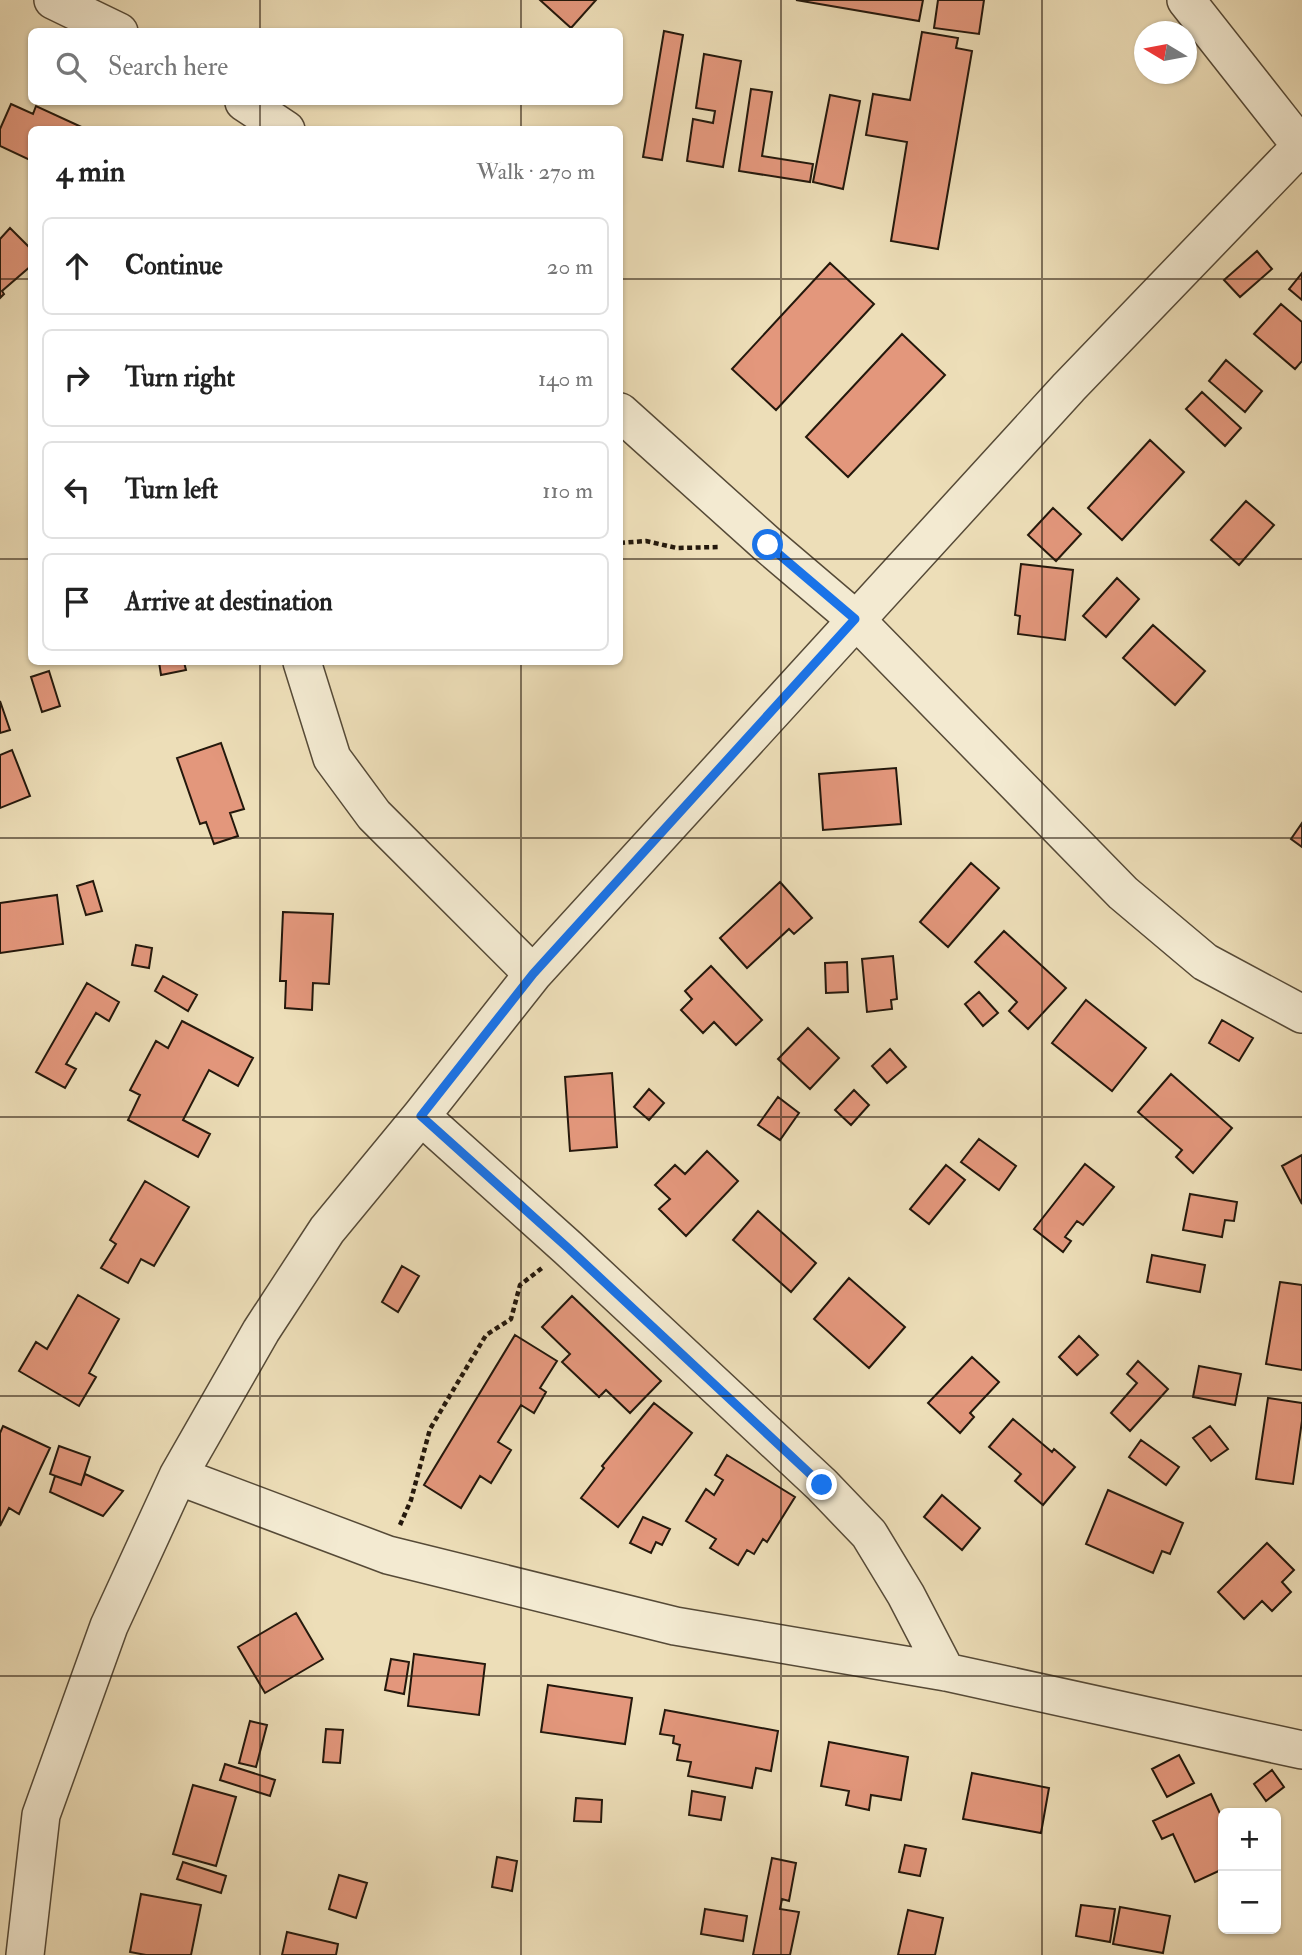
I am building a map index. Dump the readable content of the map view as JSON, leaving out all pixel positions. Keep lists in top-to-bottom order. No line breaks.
{"north":"left","page":{"search":"Search here","heading":["4 min","Walk · 270 m"],"list":[["Continue","20 m"],["Turn right","140 m"],["Turn left","110 m"],"Arrive at destination"],"map_buttons":["+","−"]}}
